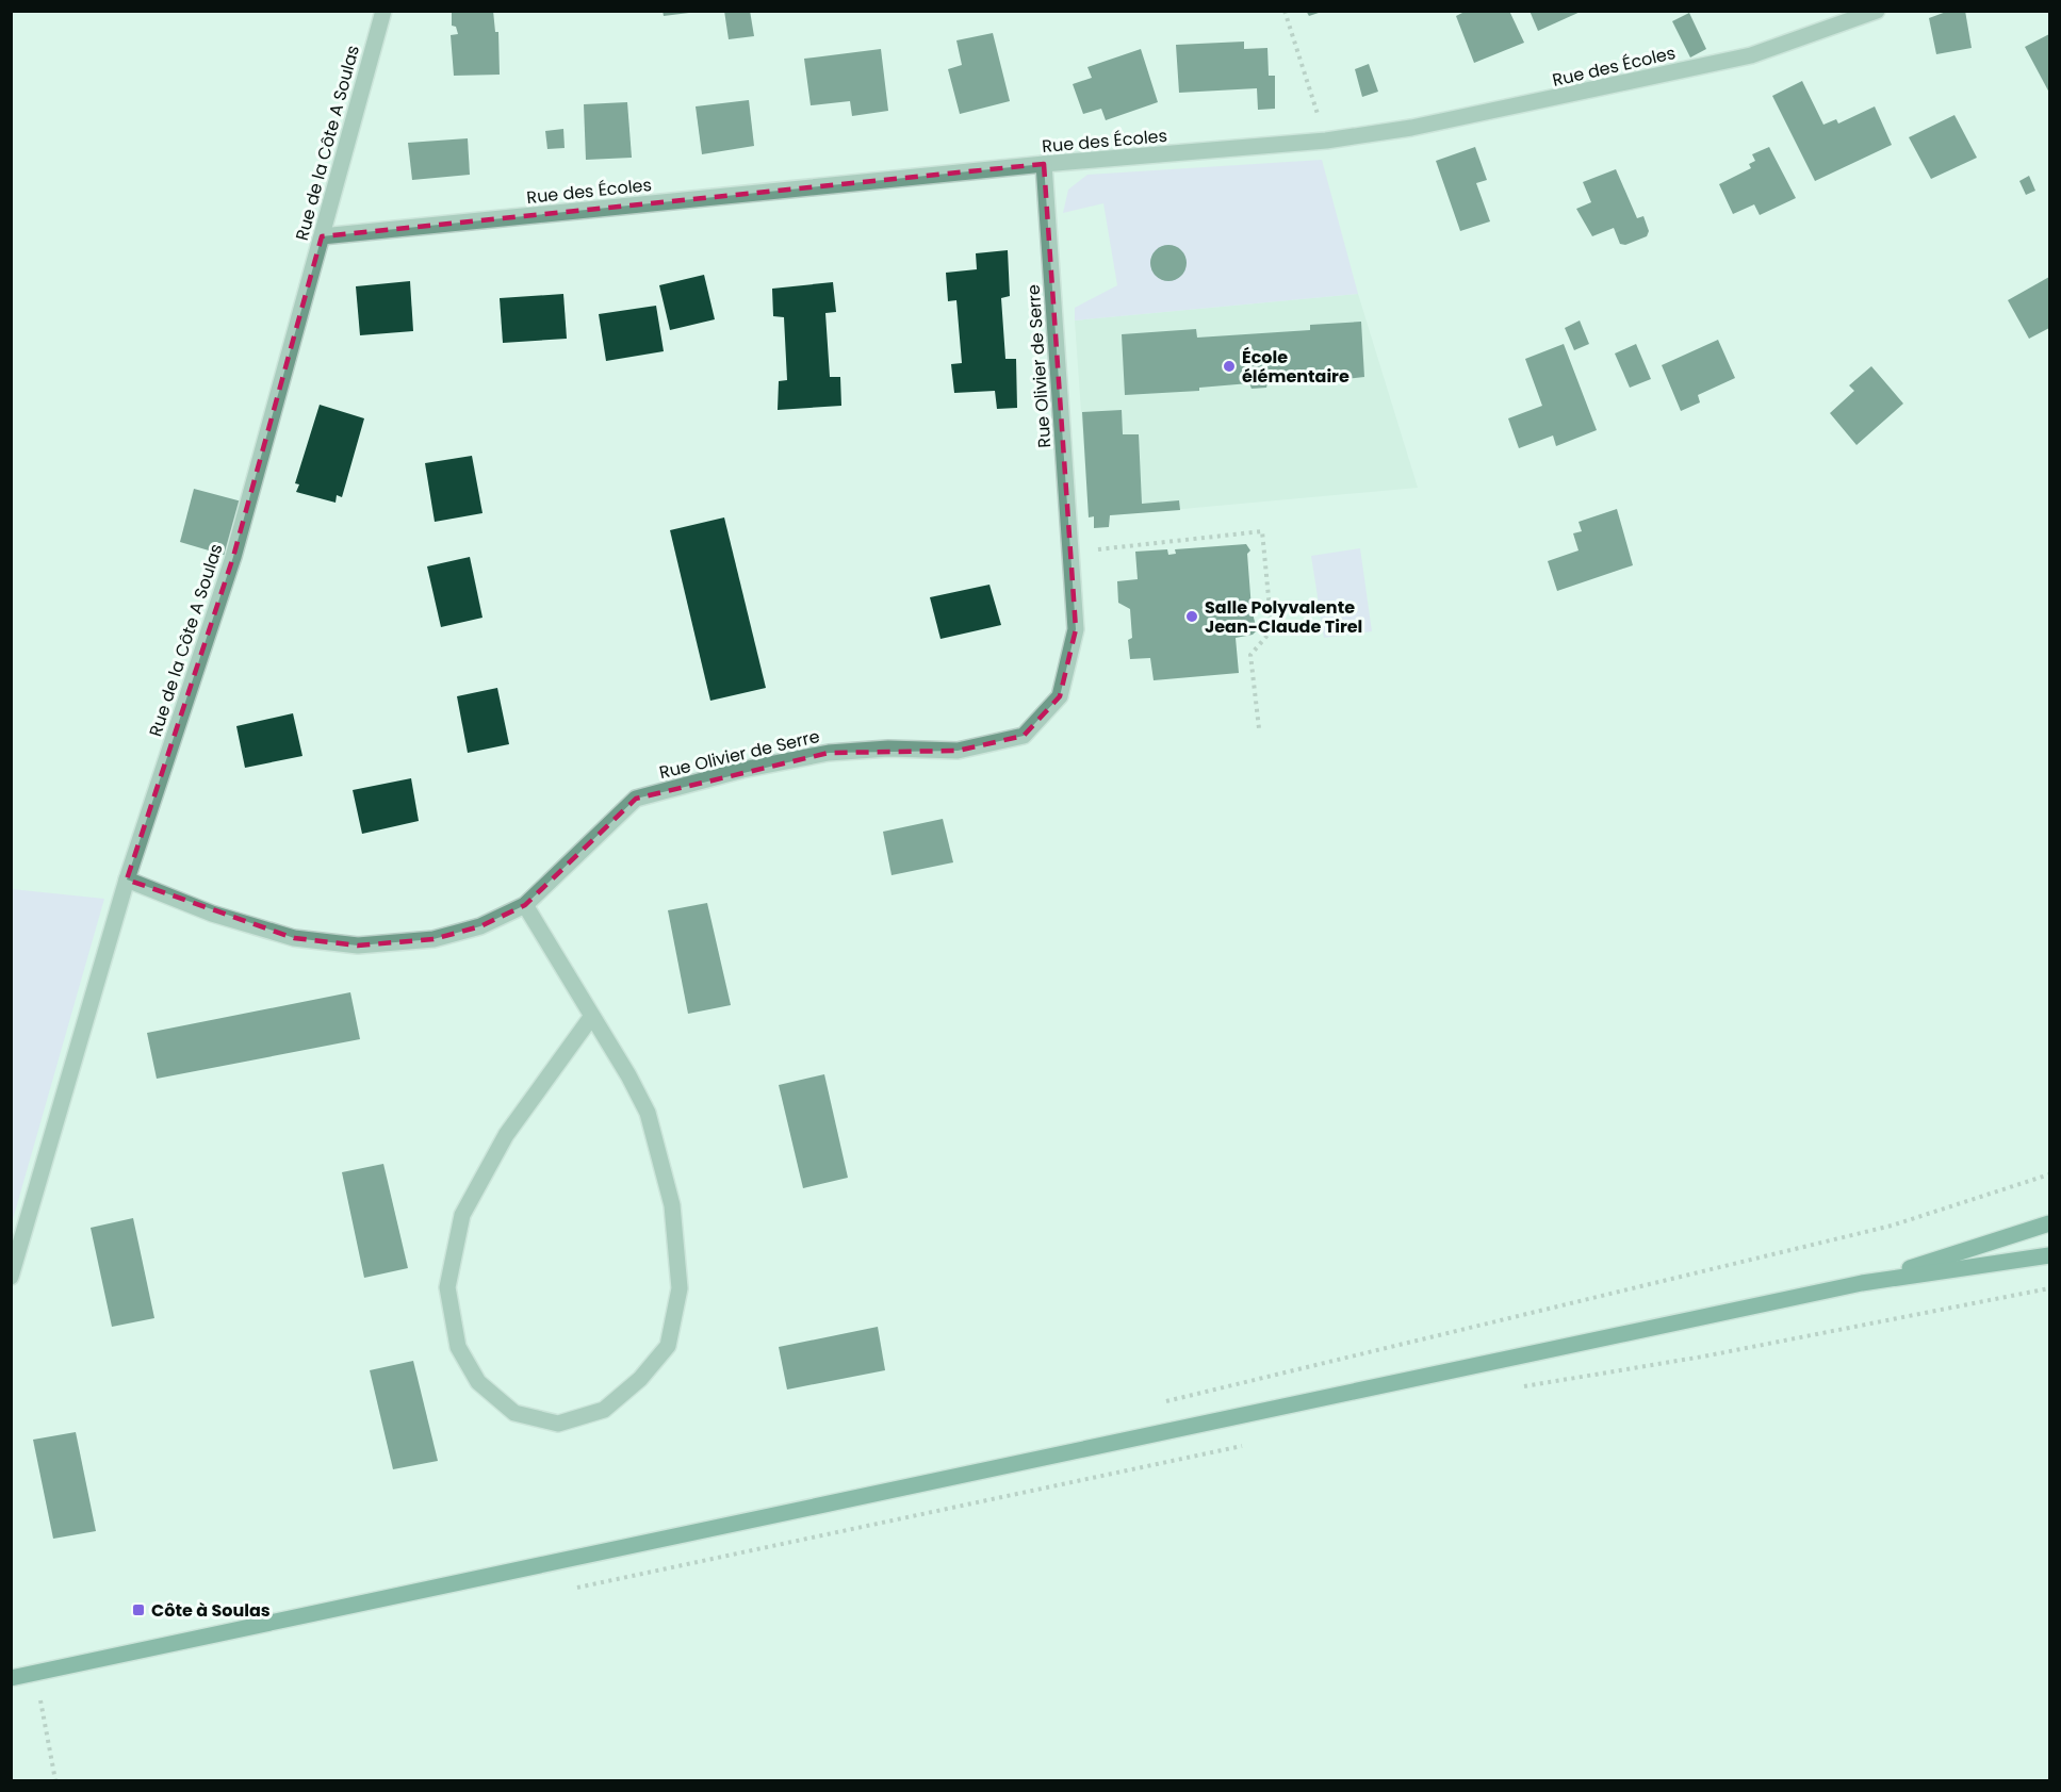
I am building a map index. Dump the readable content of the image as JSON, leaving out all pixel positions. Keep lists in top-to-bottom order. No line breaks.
{"streets":{"street":["Rue des Écoles","Rue de la Côte A Soulas","Rue Olivier de Serre"]},"crossings":[["Rue des Écoles","Rue de la Côte A Soulas"],["Rue des Écoles","Rue Olivier de Serre"],["Rue de la Côte A Soulas","Rue Olivier de Serre"]],"places":{"other":["École élémentaire","Salle Polyvalente Jean-Claude Tirel"],"transit":["Côte à Soulas"]}}
